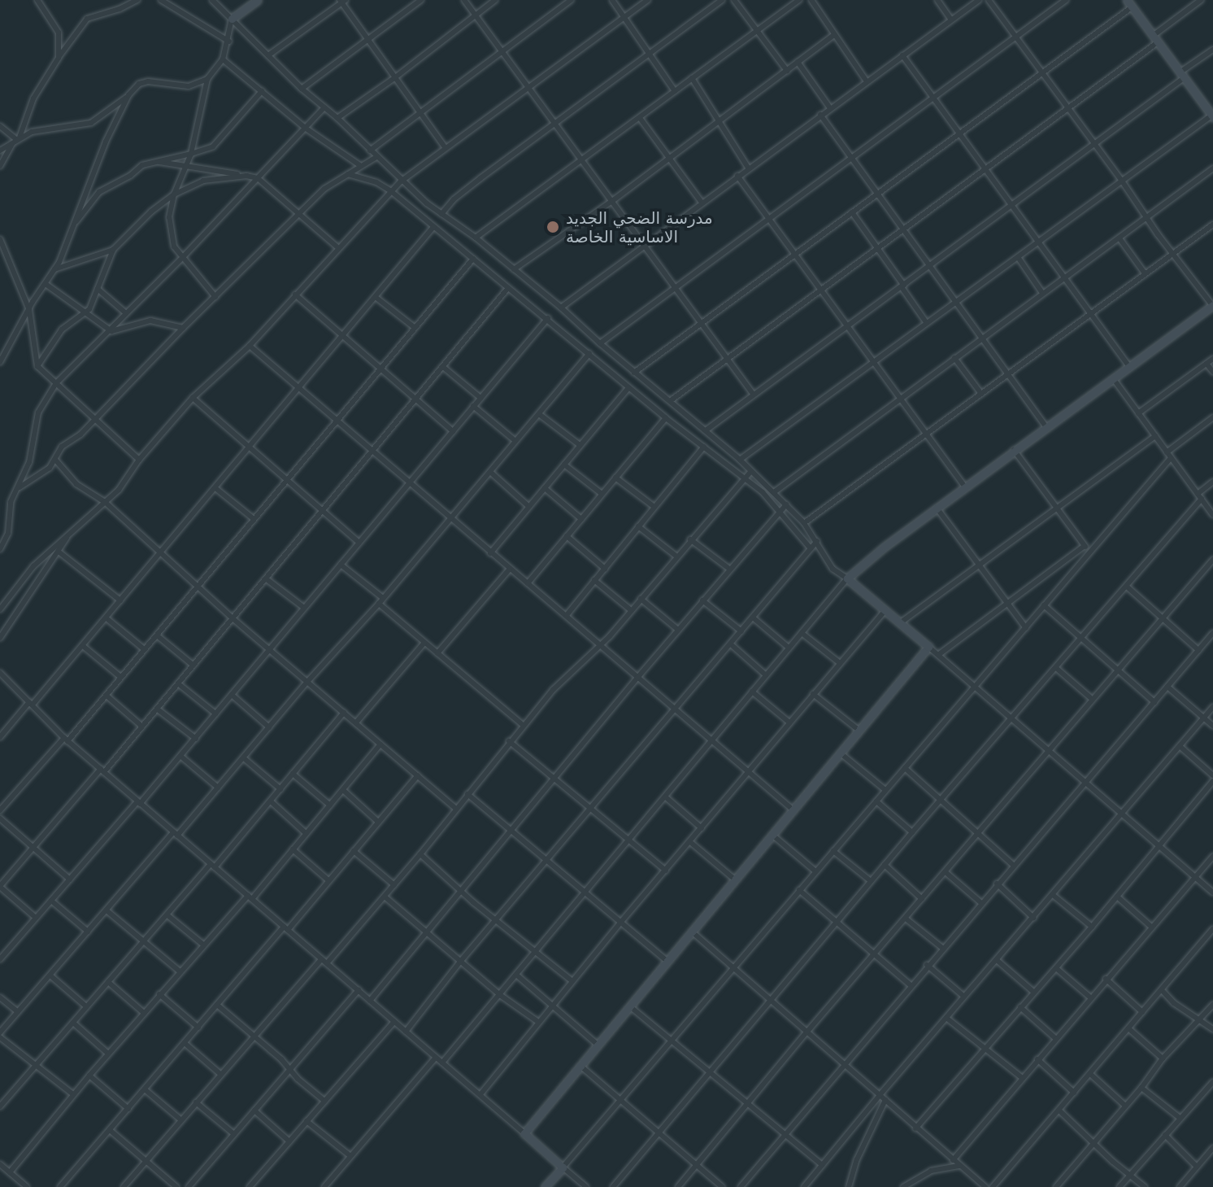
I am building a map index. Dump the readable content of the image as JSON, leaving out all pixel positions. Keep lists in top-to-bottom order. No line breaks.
{"places":["مدرسة الضحي الجديد الاساسية الخاصة"]}
